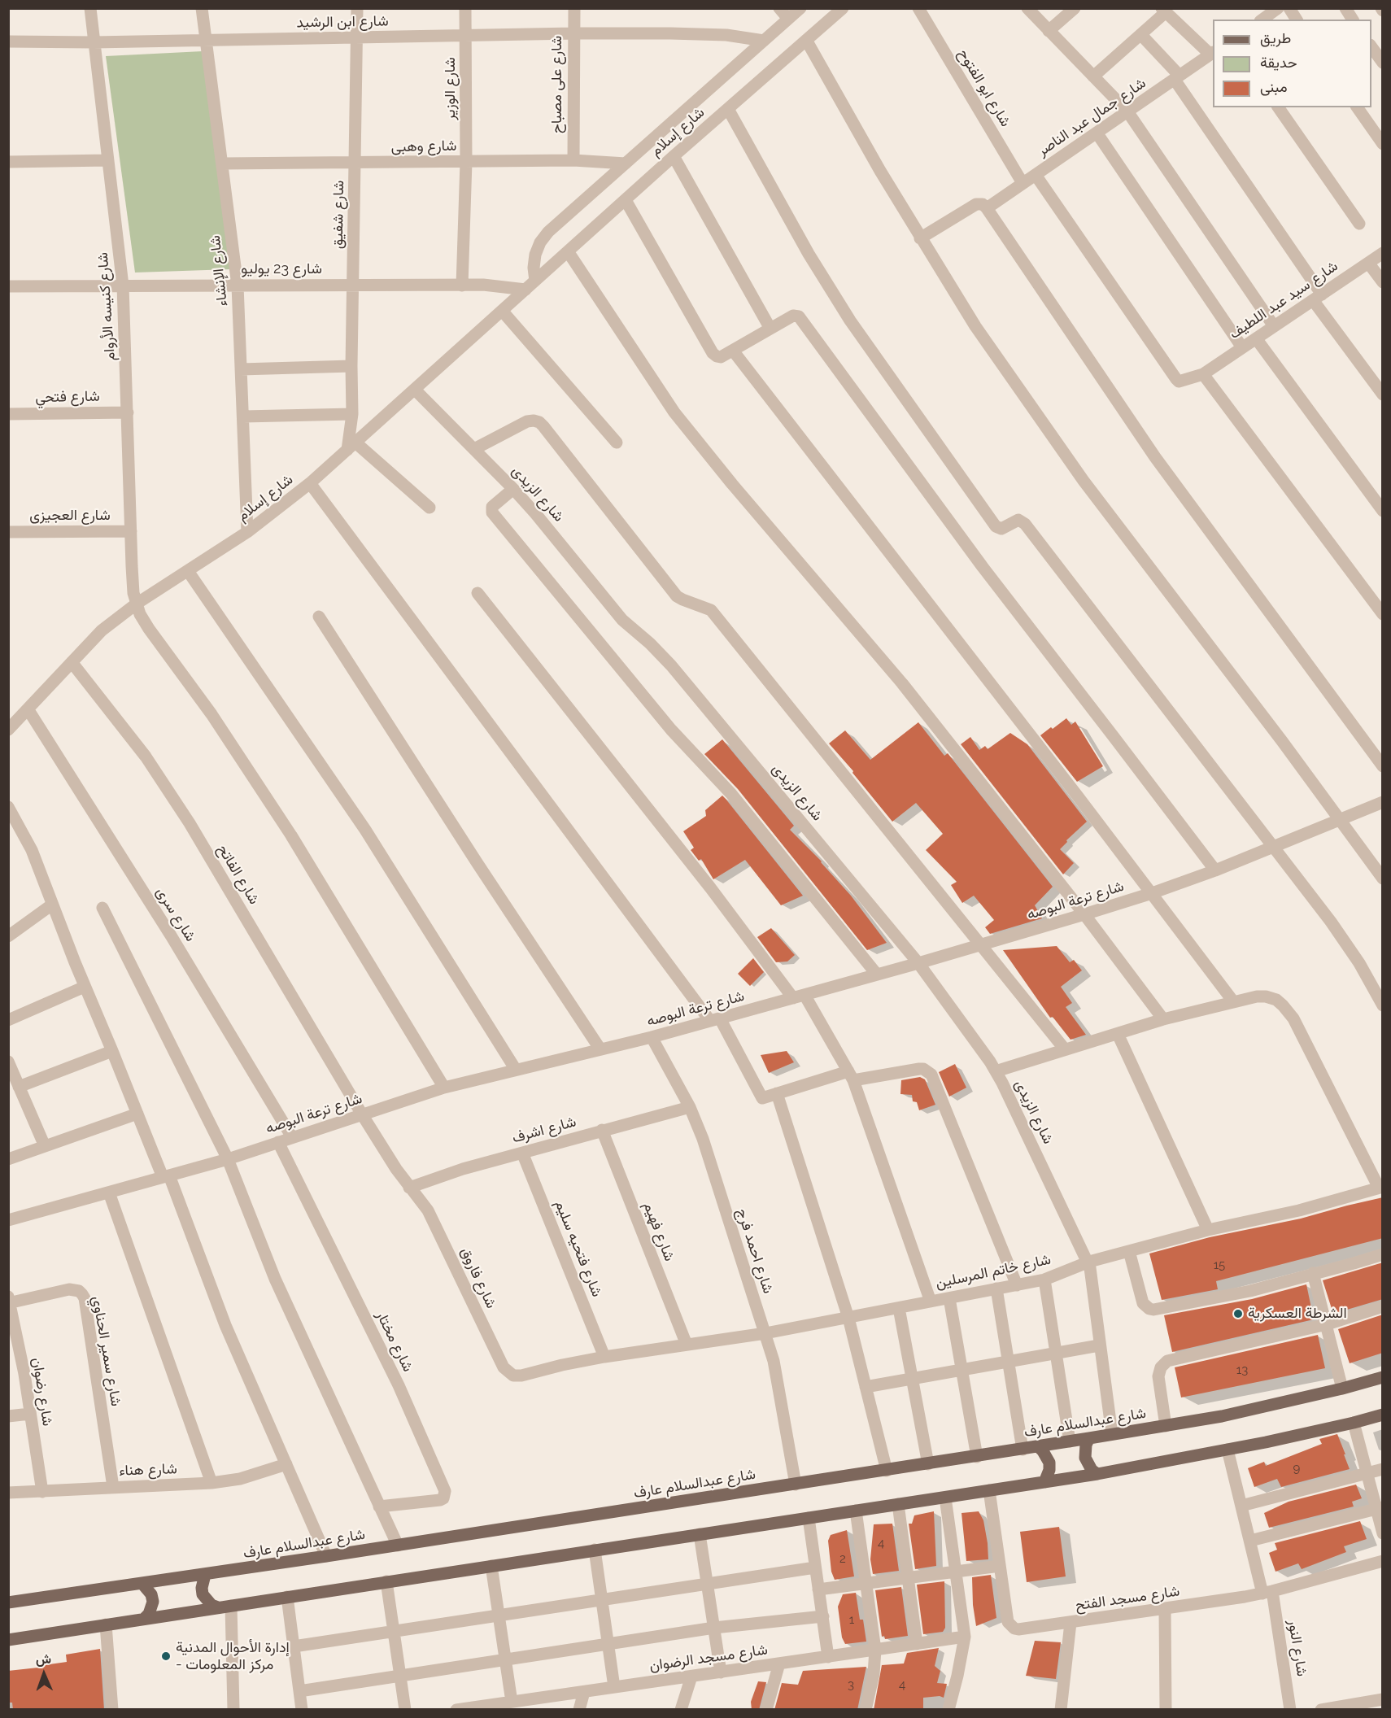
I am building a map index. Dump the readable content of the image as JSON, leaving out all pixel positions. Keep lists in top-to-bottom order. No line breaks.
{"streets":{"main road":["شارع عبدالسلام عارف"],"street":["شارع ابن الرشيد","شارع على مصباح","شارع ابو الفتوح","شارع الوزير","شارع جمال عبد الناصر","شارع إسلام","شارع وهبى","شارع شفيق","شارع 23 يوليو","شارع الإنشاء","شارع سيد عبد اللطيف","شارع كنيسه الأروام","شارع فتحي","شارع الزيدى","شارع العجيزى","شارع الفاتح","شارع ترعة البوصه","شارع سرى","شارع اشرف","شارع فهيم","شارع فتحيه سليم","شارع احمد فرج","شارع خاتم المرسلين","شارع فاروق","شارع مختار","شارع سمير الحناوي","شارع رضوان","شارع هناء","شارع مسجد الفتح","شارع النور","شارع مسجد الرضوان"]},"crossings":[["شارع ابن الرشيد","شارع على مصباح"],["شارع ابن الرشيد","شارع الوزير"],["شارع ابن الرشيد","شارع إسلام"],["شارع ابن الرشيد","شارع شفيق"],["شارع ابن الرشيد","شارع الإنشاء"],["شارع ابن الرشيد","شارع كنيسه الأروام"],["شارع على مصباح","شارع وهبى"],["شارع ابو الفتوح","شارع جمال عبد الناصر"],["شارع الوزير","شارع وهبى"],["شارع الوزير","شارع 23 يوليو"],["شارع جمال عبد الناصر","شارع سيد عبد اللطيف"],["شارع إسلام","شارع وهبى"],["شارع إسلام","شارع شفيق"],["شارع إسلام","شارع 23 يوليو"],["شارع إسلام","شارع الإنشاء"],["شارع إسلام","شارع كنيسه الأروام"],["شارع إسلام","شارع الزيدى"],["شارع إسلام","شارع الفاتح"],["شارع إسلام","شارع سرى"],["شارع وهبى","شارع شفيق"],["شارع وهبى","شارع الإنشاء"],["شارع شفيق","شارع 23 يوليو"],["شارع 23 يوليو","شارع الإنشاء"],["شارع 23 يوليو","شارع كنيسه الأروام"],["شارع كنيسه الأروام","شارع فتحي"],["شارع كنيسه الأروام","شارع العجيزى"],["شارع كنيسه الأروام","شارع ترعة البوصه"],["شارع الزيدى","شارع ترعة البوصه"],["شارع الزيدى","شارع خاتم المرسلين"],["شارع الفاتح","شارع ترعة البوصه"],["شارع الفاتح","شارع فاروق"],["شارع ترعة البوصه","شارع سرى"],["شارع ترعة البوصه","شارع احمد فرج"],["شارع ترعة البوصه","شارع فاروق"],["شارع ترعة البوصه","شارع مختار"],["شارع اشرف","شارع فهيم"],["شارع اشرف","شارع فتحيه سليم"],["شارع اشرف","شارع احمد فرج"],["شارع اشرف","شارع فاروق"],["شارع فهيم","شارع خاتم المرسلين"],["شارع فتحيه سليم","شارع خاتم المرسلين"],["شارع فتحيه سليم","شارع فاروق"],["شارع احمد فرج","شارع خاتم المرسلين"],["شارع احمد فرج","شارع عبدالسلام عارف"],["شارع خاتم المرسلين","شارع فاروق"],["شارع سمير الحناوي","شارع رضوان"],["شارع سمير الحناوي","شارع هناء"],["شارع رضوان","شارع هناء"],["شارع مسجد الفتح","شارع النور"]],"places":["الشرطة العسكرية","إدارة الأحوال المدنية - مركز المعلومات"],"house_numbers":["15","13","9","4","2","1","3","4"],"legend":["طريق","حديقة","مبنى"],"north":"top"}
